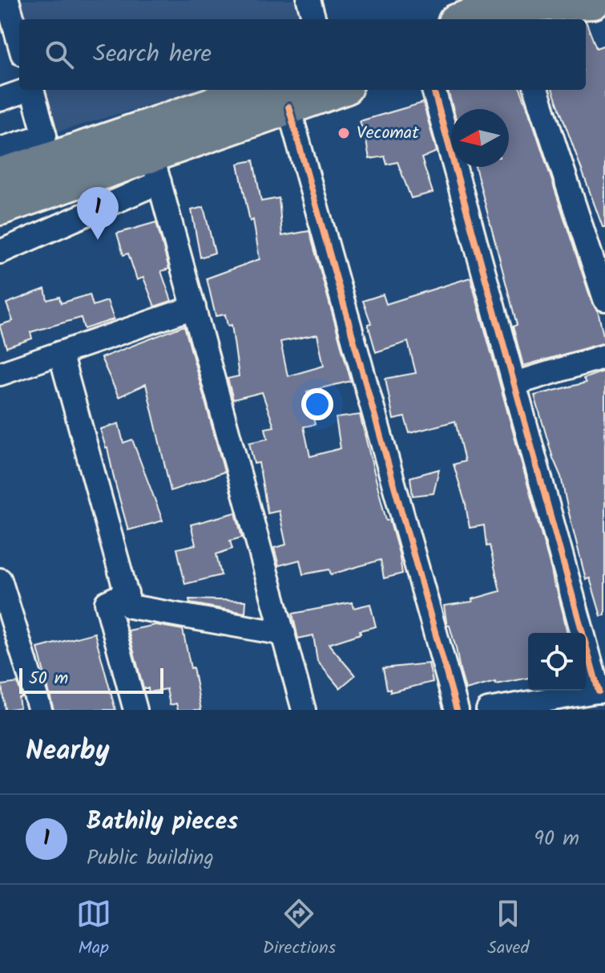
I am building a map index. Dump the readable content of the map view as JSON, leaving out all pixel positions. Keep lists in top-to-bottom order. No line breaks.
{"places":["Vecomat"],"scale_bar":"50 m","north":"left","page":{"search":"Search here","pins":"1","scale":"50 m","heading":"Nearby","list":[{"mark":"1","name":"Bathily pieces","note":"Public building","value":"90 m"}],"nav":["Map","Directions","Saved"]}}
